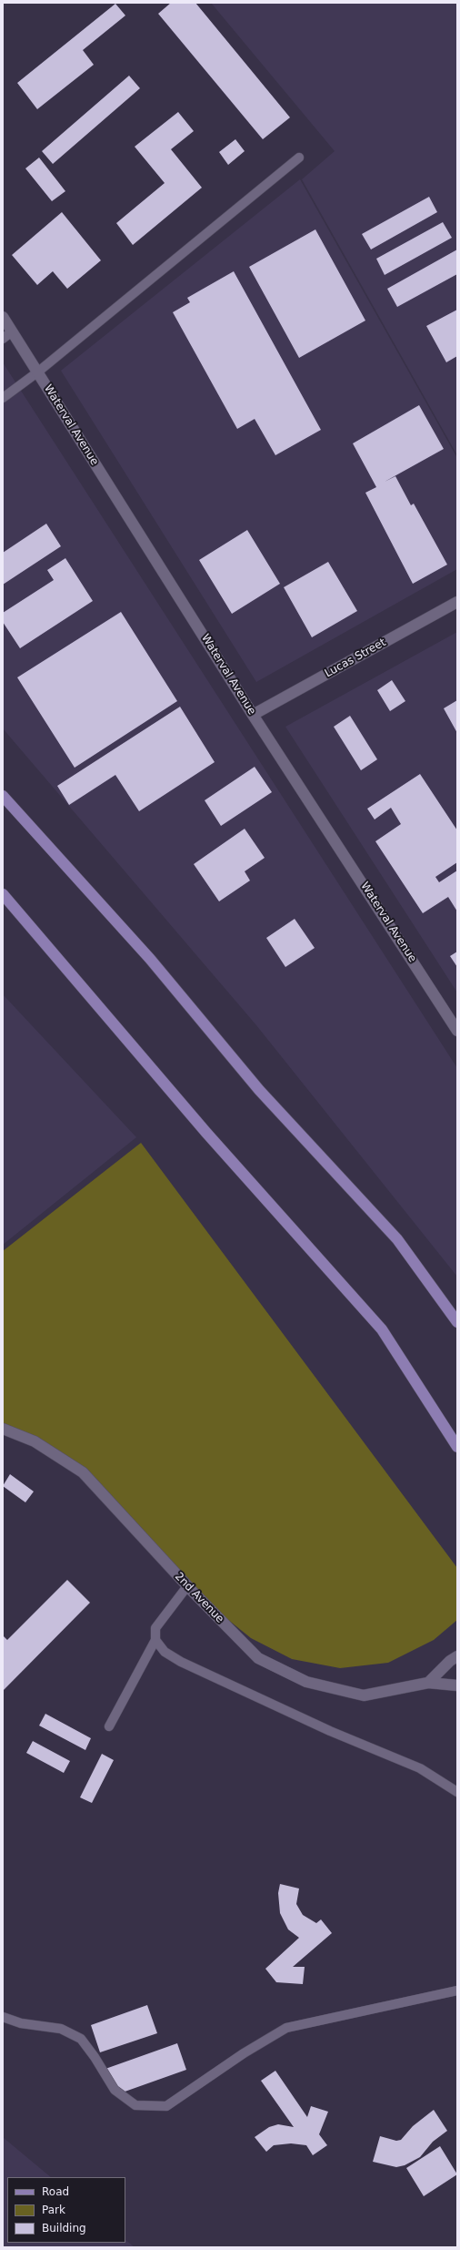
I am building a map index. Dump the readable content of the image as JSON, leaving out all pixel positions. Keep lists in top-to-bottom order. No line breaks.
{"streets":{"street":["Waterval Avenue","Lucas Street","2nd Avenue"]},"crossings":[["Waterval Avenue","Lucas Street"]],"legend":["Road","Park","Building"]}
